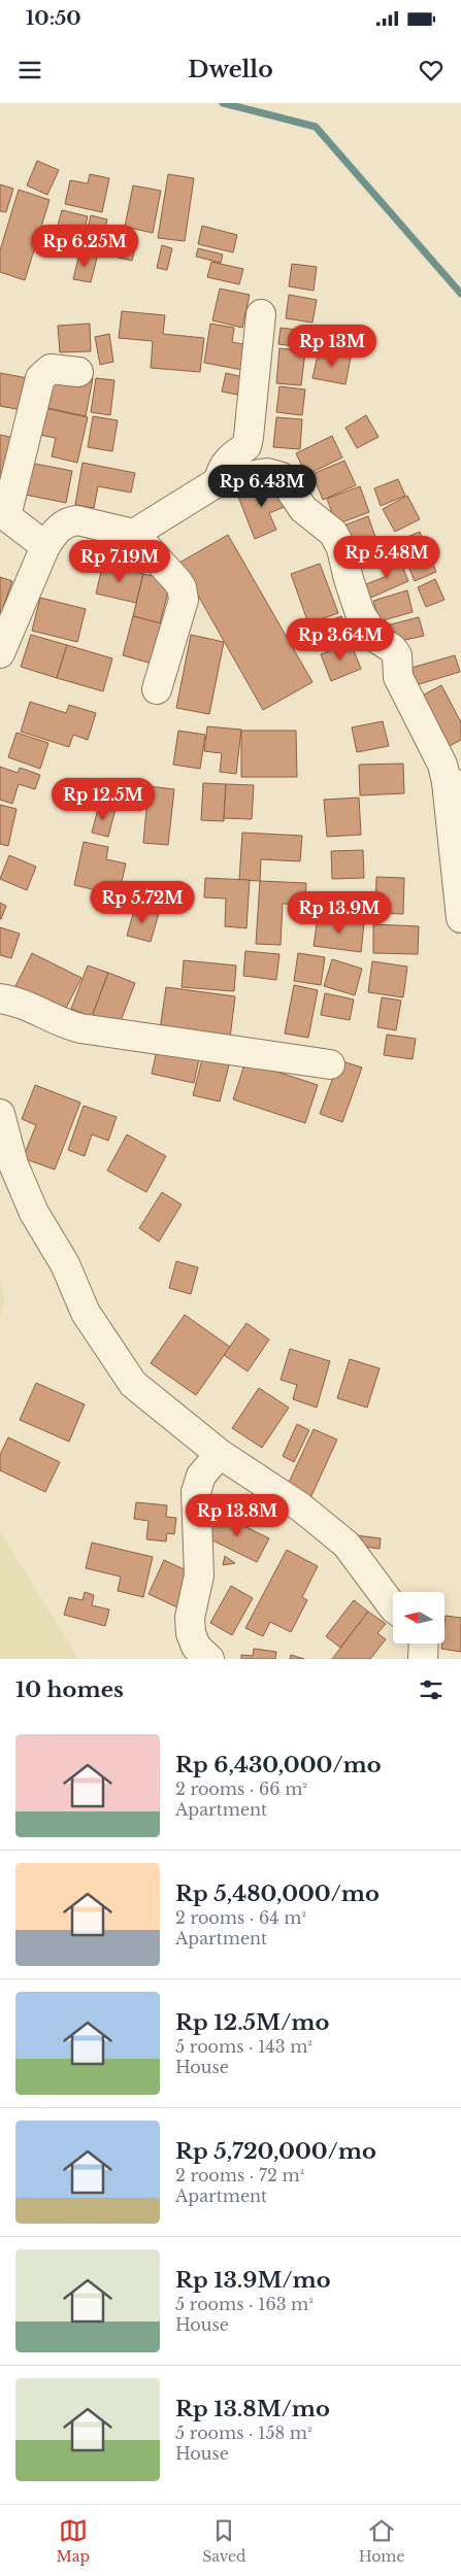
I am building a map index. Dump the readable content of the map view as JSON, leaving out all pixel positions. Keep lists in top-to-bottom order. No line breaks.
{"north":"left","page":{"status":"10:50","header":"Dwello","price":["Rp 6.25M","Rp 13M","Rp 6.43M","Rp 5.48M","Rp 7.19M","Rp 3.64M","Rp 12.5M","Rp 5.72M","Rp 13.9M","Rp 13.8M"],"heading":"10 homes","list":[{"name":"Rp 6,430,000/mo","note":"2 rooms · 66 m² · Apartment"},{"name":"Rp 5,480,000/mo","note":"2 rooms · 64 m² · Apartment"},{"name":"Rp 12.5M/mo","note":"5 rooms · 143 m² · House"},{"name":"Rp 5,720,000/mo","note":"2 rooms · 72 m² · Apartment"},{"name":"Rp 13.9M/mo","note":"5 rooms · 163 m² · House"},{"name":"Rp 13.8M/mo","note":"5 rooms · 158 m² · House"}],"tabs":["Map","Saved","Home"]}}
